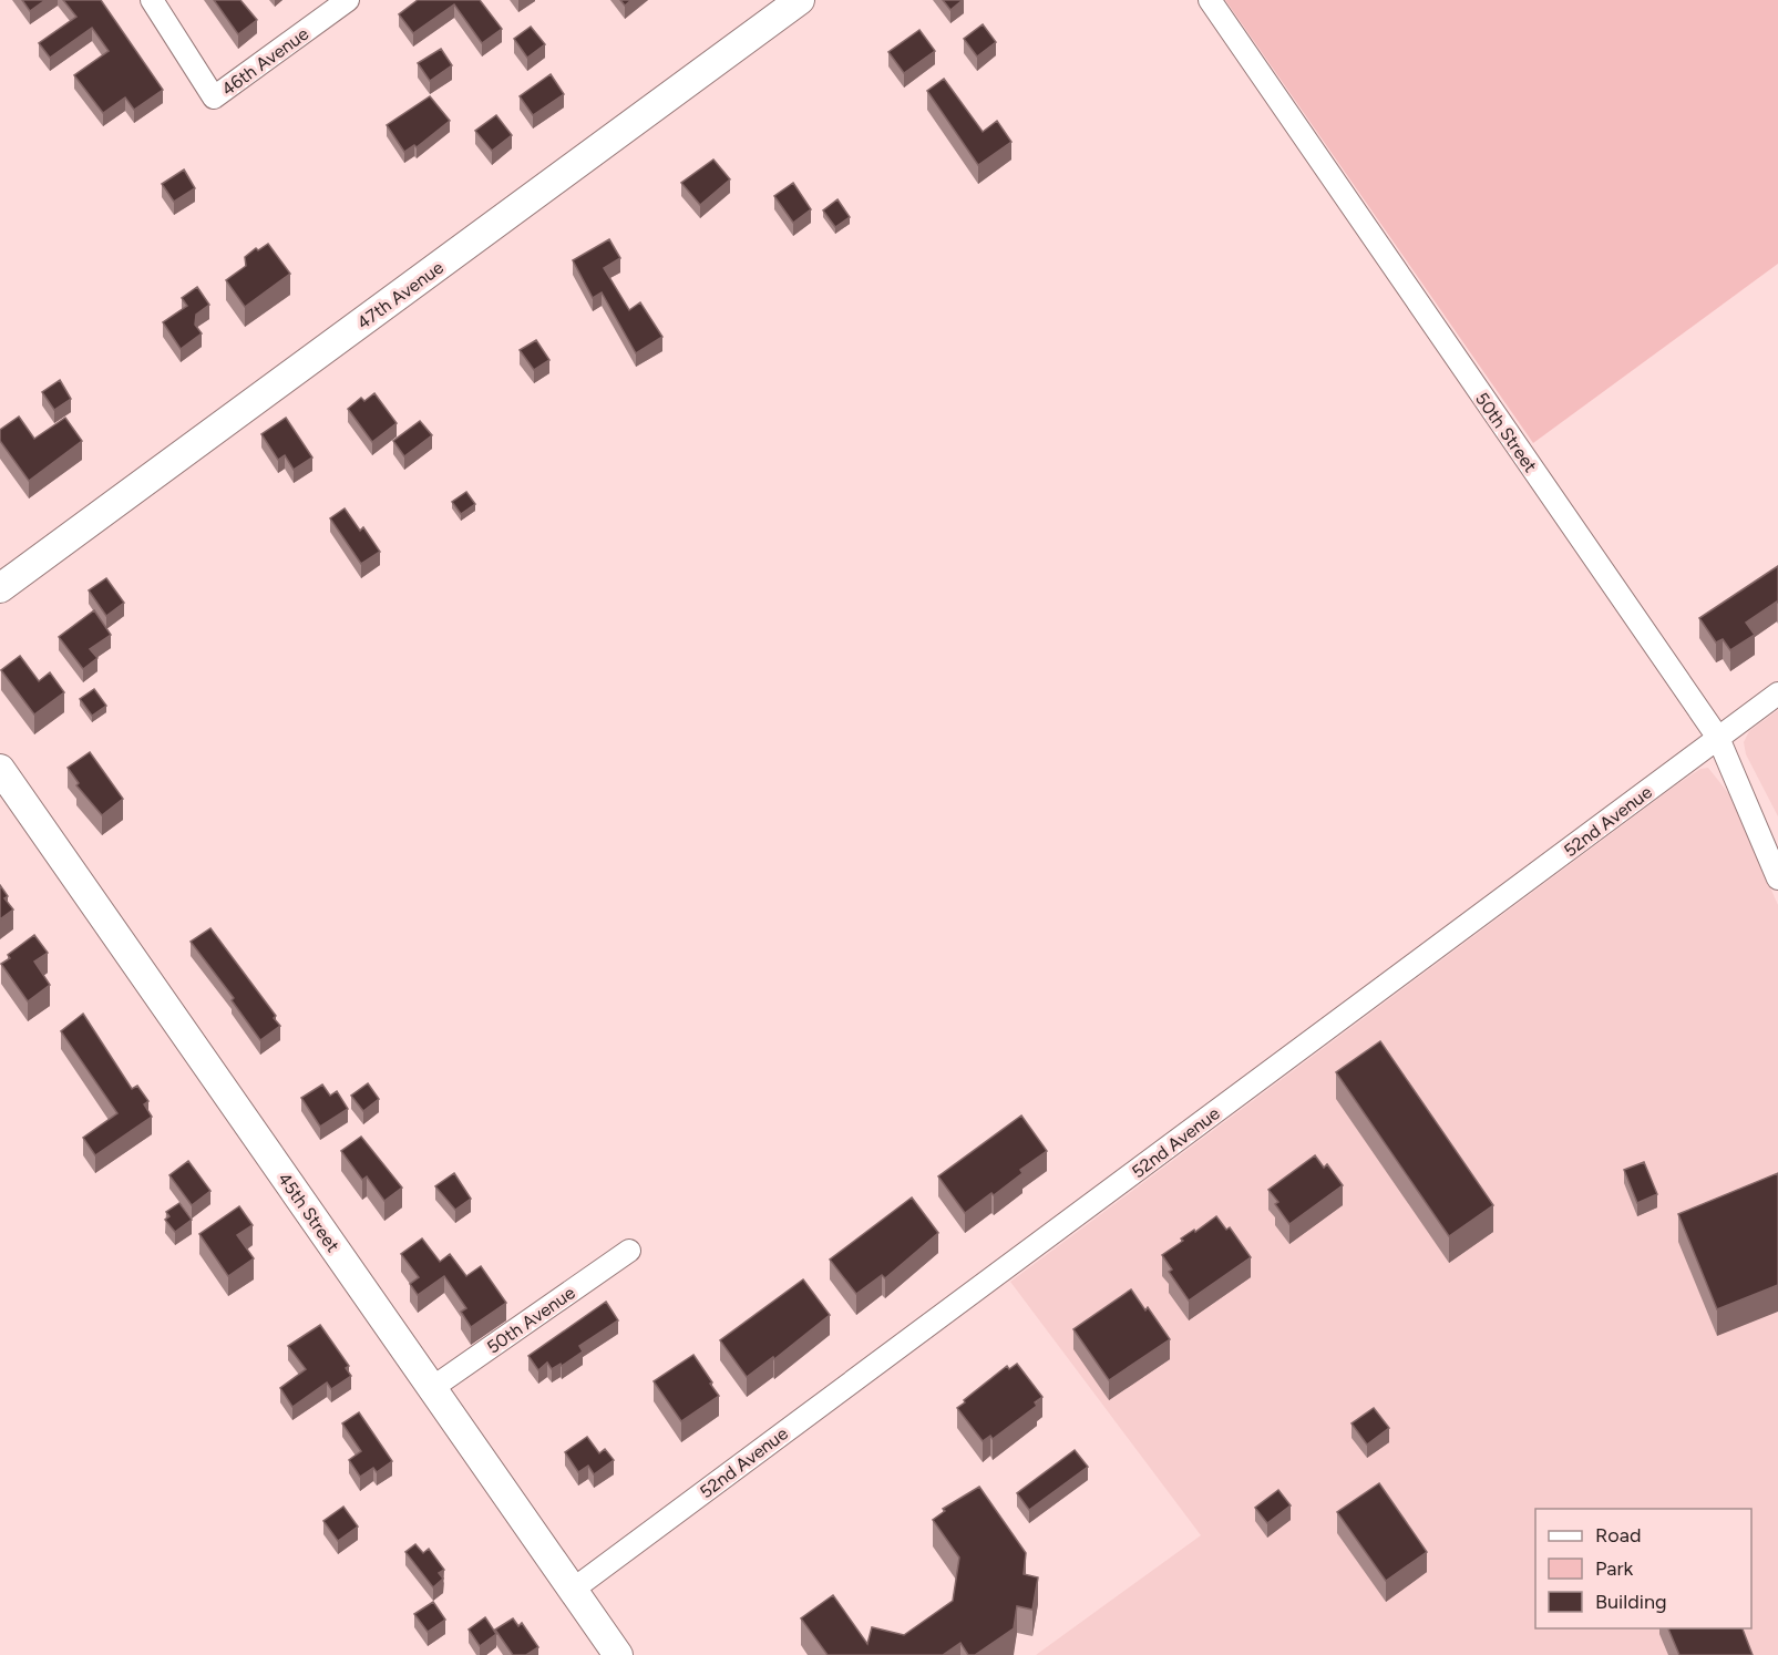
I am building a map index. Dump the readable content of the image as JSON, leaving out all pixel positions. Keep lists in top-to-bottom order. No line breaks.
{"streets":{"street":["46th Avenue","47th Avenue","50th Street","52nd Avenue","45th Street","50th Avenue"]},"crossings":[["50th Street","52nd Avenue"],["52nd Avenue","45th Street"],["45th Street","50th Avenue"]],"legend":["Road","Park","Building"]}
